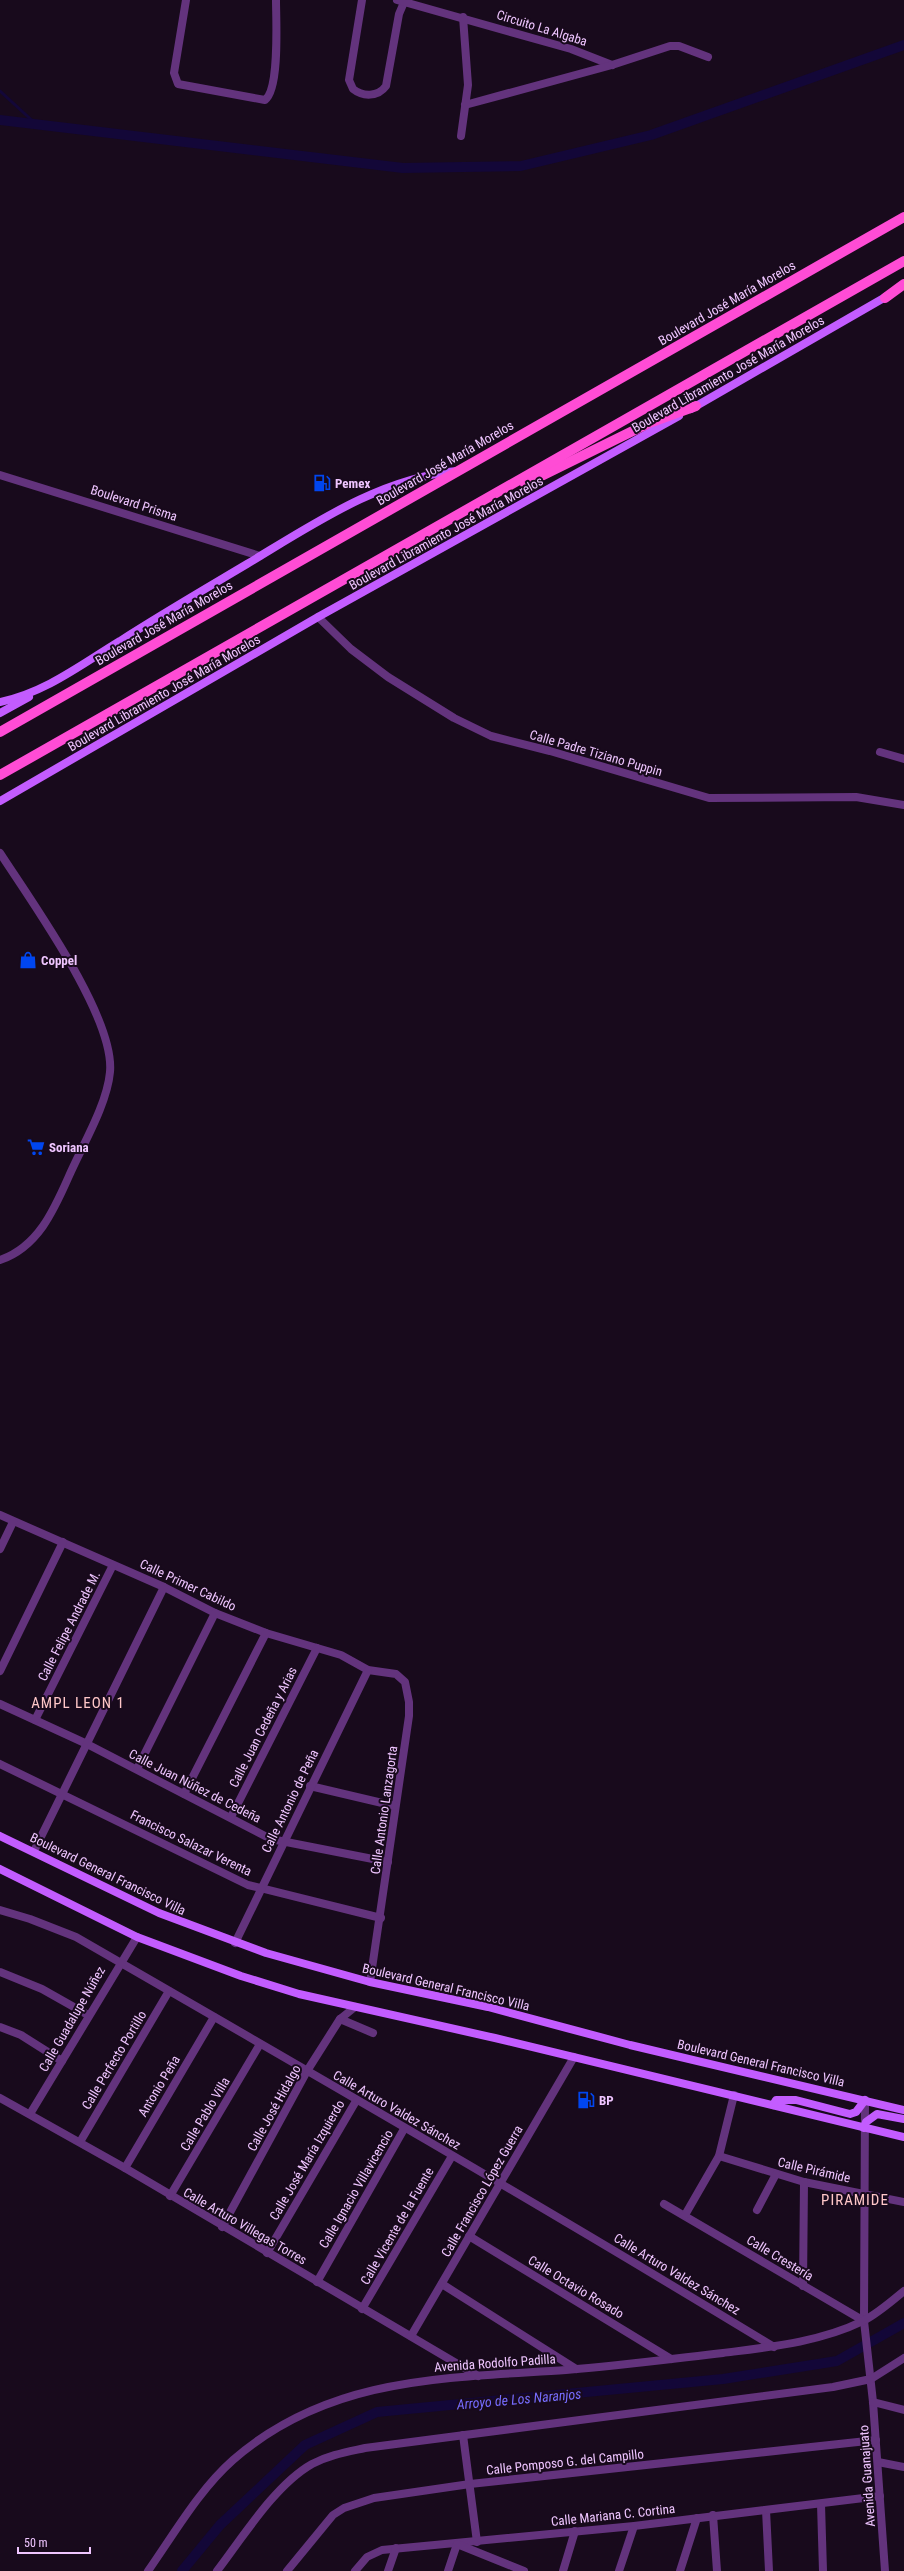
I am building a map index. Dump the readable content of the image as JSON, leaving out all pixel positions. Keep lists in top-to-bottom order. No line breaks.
{"streets":{"main road":["Boulevard José María Morelos","Boulevard Libramiento José María Morelos","Boulevard General Francisco Villa"],"street":["Circuito La Algaba","Boulevard Prisma","Calle Padre Tiziano Puppin","Calle Primer Cabildo","Calle Felipe Andrade M.","Calle Juan Cedeña y Arias","Calle Juan Núñez de Cedeña","Calle Antonio de Peña","Calle Antonio Lanzagorta","Francisco Salazar Verenta","Calle Guadalupe Núñez","Calle Perfecto Portillo","Antonio Peña","Calle José Hidalgo","Calle Arturo Valdez Sánchez","Calle Pablo Villa","Calle José María Izquierdo","Calle Pirámide","Calle Ignacio Villavicencio","Calle Francisco López Guerra","Calle Arturo Villegas Torres","Calle Vicente de la Fuente","Calle Crestería","Calle Octavio Rosado","Avenida Rodolfo Padilla","Calle Pomposo G. del Campillo","Avenida Guanajuato","Calle Mariana C. Cortina"]},"crossings":[["Boulevard Libramiento José María Morelos","Calle Padre Tiziano Puppin"],["Calle Primer Cabildo","Calle Felipe Andrade M."],["Calle Primer Cabildo","Calle Juan Cedeña y Arias"],["Calle Primer Cabildo","Calle Antonio de Peña"],["Calle Primer Cabildo","Calle Antonio Lanzagorta"],["Calle Felipe Andrade M.","Calle Juan Núñez de Cedeña"],["Calle Juan Cedeña y Arias","Calle Juan Núñez de Cedeña"],["Calle Juan Núñez de Cedeña","Calle Antonio de Peña"],["Calle Juan Núñez de Cedeña","Calle Antonio Lanzagorta"],["Calle Antonio de Peña","Calle Antonio Lanzagorta"],["Calle Antonio de Peña","Francisco Salazar Verenta"],["Calle Antonio de Peña","Boulevard General Francisco Villa"],["Calle Antonio Lanzagorta","Francisco Salazar Verenta"],["Calle Antonio Lanzagorta","Boulevard General Francisco Villa"],["Boulevard General Francisco Villa","Avenida Guanajuato"],["Calle Guadalupe Núñez","Calle Arturo Valdez Sánchez"],["Calle Guadalupe Núñez","Calle Arturo Villegas Torres"],["Calle Perfecto Portillo","Calle Arturo Valdez Sánchez"],["Calle Perfecto Portillo","Calle Arturo Villegas Torres"],["Antonio Peña","Calle Arturo Valdez Sánchez"],["Antonio Peña","Calle Arturo Villegas Torres"],["Calle José Hidalgo","Calle Arturo Valdez Sánchez"],["Calle José Hidalgo","Calle Arturo Villegas Torres"],["Calle Arturo Valdez Sánchez","Calle Pablo Villa"],["Calle Arturo Valdez Sánchez","Calle José María Izquierdo"],["Calle Arturo Valdez Sánchez","Calle Ignacio Villavicencio"],["Calle Arturo Valdez Sánchez","Calle Francisco López Guerra"],["Calle Arturo Valdez Sánchez","Calle Vicente de la Fuente"],["Calle Arturo Valdez Sánchez","Avenida Rodolfo Padilla"],["Calle Pablo Villa","Calle Arturo Villegas Torres"],["Calle José María Izquierdo","Calle Arturo Villegas Torres"],["Calle Pirámide","Avenida Guanajuato"],["Calle Ignacio Villavicencio","Calle Arturo Villegas Torres"],["Calle Francisco López Guerra","Calle Arturo Villegas Torres"],["Calle Francisco López Guerra","Calle Octavio Rosado"],["Calle Arturo Villegas Torres","Calle Vicente de la Fuente"],["Calle Arturo Villegas Torres","Avenida Rodolfo Padilla"],["Calle Crestería","Avenida Rodolfo Padilla"],["Calle Crestería","Avenida Guanajuato"],["Calle Octavio Rosado","Avenida Rodolfo Padilla"],["Avenida Rodolfo Padilla","Avenida Guanajuato"],["Calle Pomposo G. del Campillo","Avenida Guanajuato"],["Avenida Guanajuato","Calle Mariana C. Cortina"]],"districts":["AMPL LEON 1","PIRAMIDE"],"water":["Arroyo de Los Naranjos"],"places":{"fuel station":["Pemex","BP"],"shop":["Coppel"],"supermarket":["Soriana"]},"scale_bar":"50 m"}
